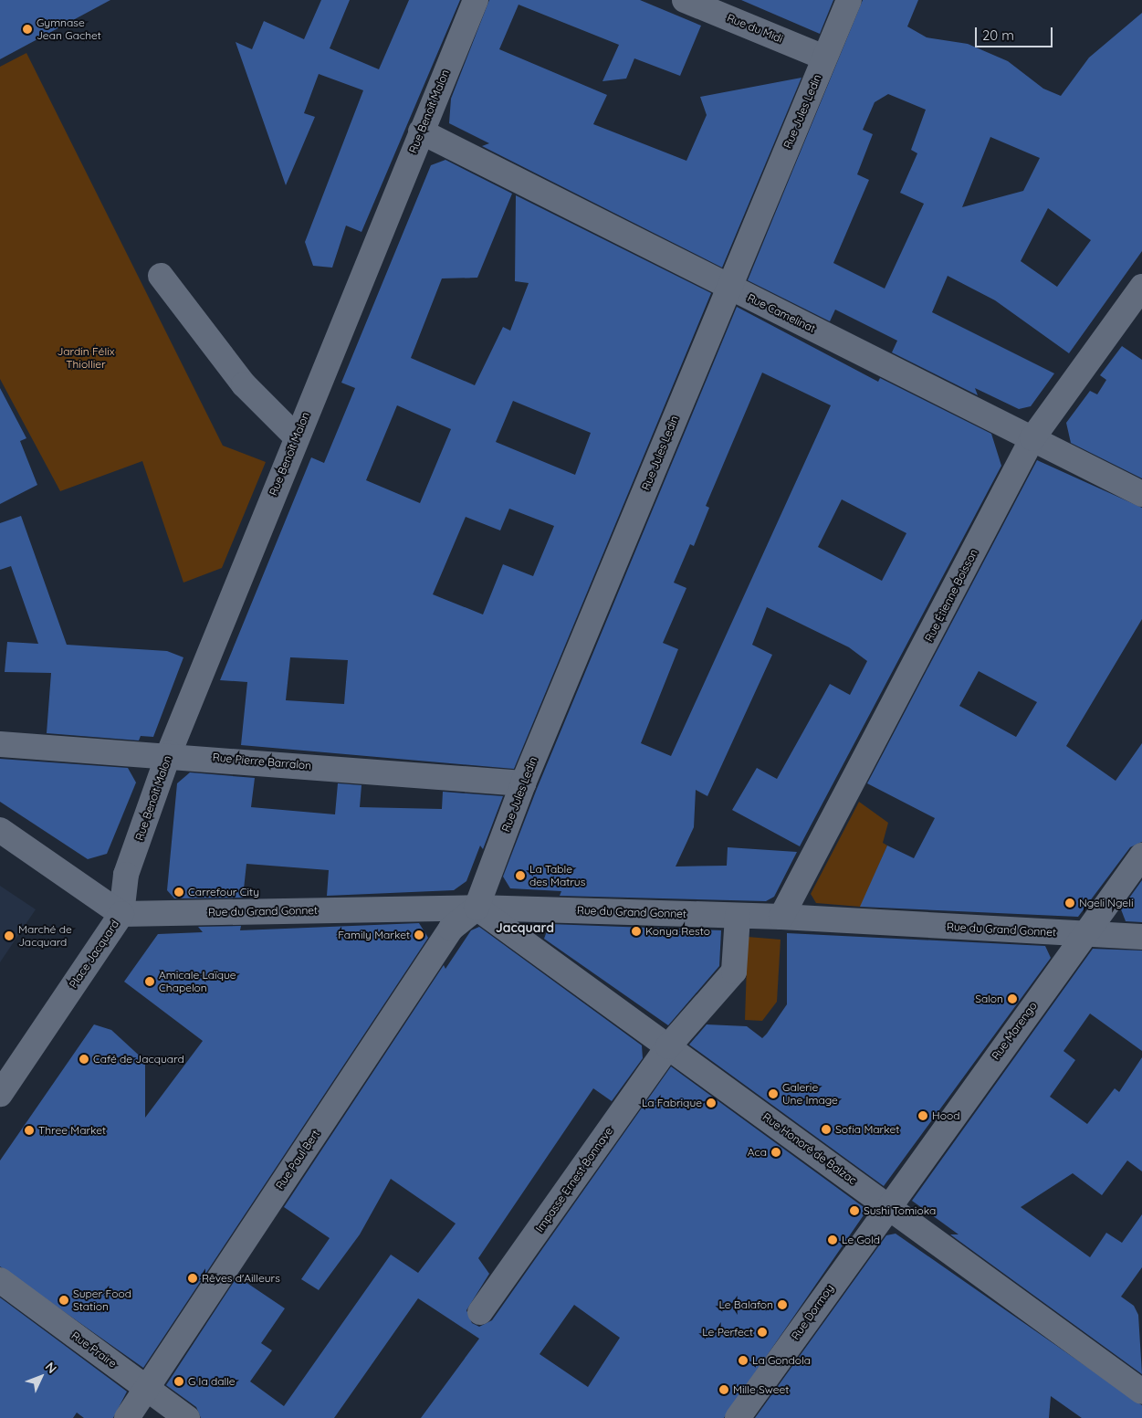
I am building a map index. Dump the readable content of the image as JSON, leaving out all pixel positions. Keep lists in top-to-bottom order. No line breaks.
{"streets":{"street":["Rue du Midi","Rue Benoît Malon","Rue Jules Ledin","Rue Camelinat","Rue Étienne Boisson","Rue Pierre Barralon","Rue du Grand Gonnet","Place Jacquard","Rue Marengo","Rue Honoré de Balzac","Rue Paul Bert","Impasse Ernest Bonnave","Rue Dormoy","Rue Praire"]},"crossings":[["Rue du Midi","Rue Jules Ledin"],["Rue Benoît Malon","Rue Camelinat"],["Rue Benoît Malon","Rue Pierre Barralon"],["Rue Benoît Malon","Rue du Grand Gonnet"],["Rue Benoît Malon","Place Jacquard"],["Rue Jules Ledin","Rue Camelinat"],["Rue Jules Ledin","Rue Pierre Barralon"],["Rue Jules Ledin","Rue du Grand Gonnet"],["Rue Jules Ledin","Rue Honoré de Balzac"],["Rue Jules Ledin","Rue Paul Bert"],["Rue Camelinat","Rue Étienne Boisson"],["Rue Étienne Boisson","Rue du Grand Gonnet"],["Rue du Grand Gonnet","Place Jacquard"],["Rue du Grand Gonnet","Rue Marengo"],["Rue du Grand Gonnet","Rue Honoré de Balzac"],["Rue du Grand Gonnet","Rue Paul Bert"],["Rue du Grand Gonnet","Impasse Ernest Bonnave"],["Rue Marengo","Rue Honoré de Balzac"],["Rue Marengo","Rue Dormoy"],["Rue Honoré de Balzac","Rue Paul Bert"],["Rue Honoré de Balzac","Impasse Ernest Bonnave"],["Rue Honoré de Balzac","Rue Dormoy"],["Rue Paul Bert","Rue Praire"]],"districts":["Jacquard"],"parks":["Jardin Félix Thiollier"],"places":["Gymnase Jean Gachet","La Table des Matrus","Carrefour City","Ngeli Ngeli","Konya Resto","Family Market","Marché de Jacquard","Amicale Laïque Chapelon","Salon","Café de Jacquard","Galerie Une Image","La Fabrique","Hood","Sofia Market","Three Market","Aca","Sushi Tomioka","Le Gold","Rêves d'Ailleurs","Super Food Station","Le Balafon","Le Perfect","La Gondola","G la dalle","Mille Sweet"],"scale_bar":"20 m","north":"top right"}
